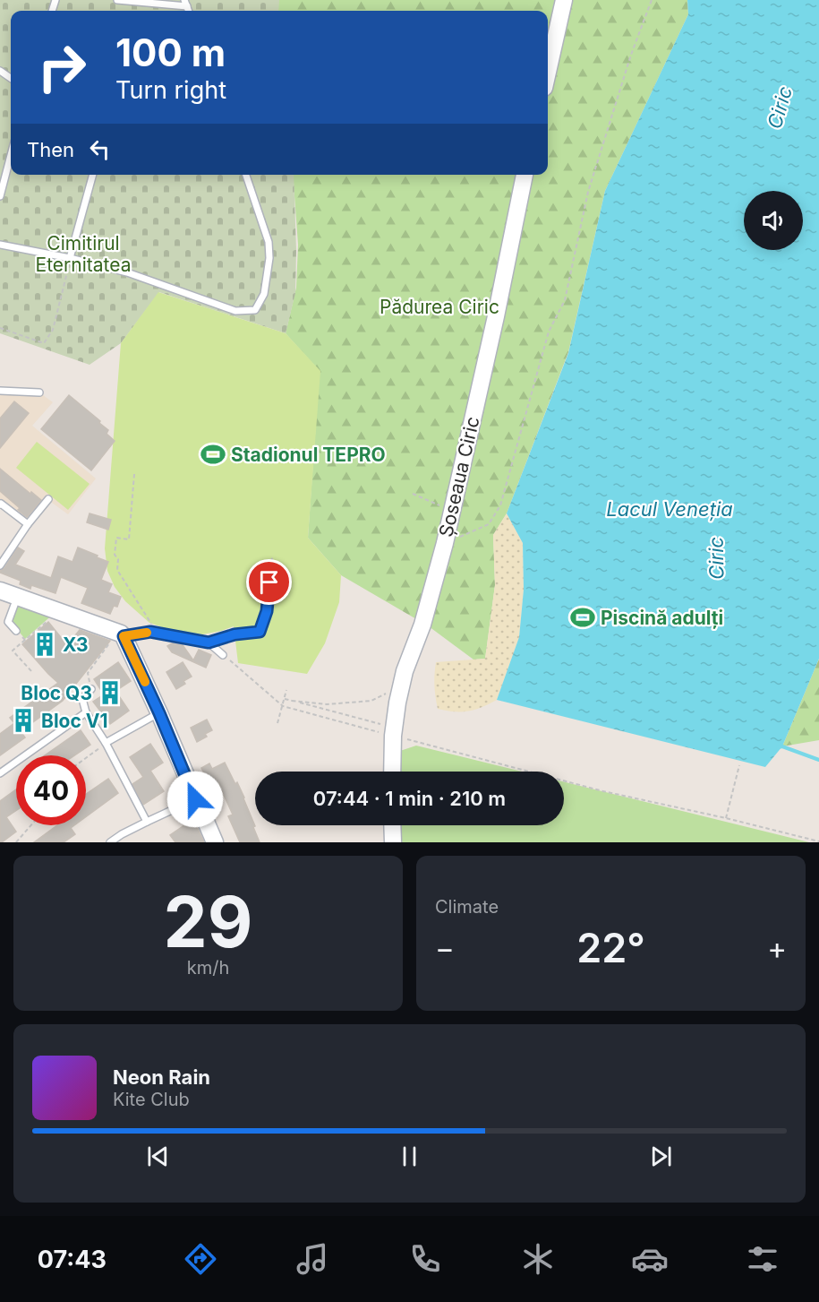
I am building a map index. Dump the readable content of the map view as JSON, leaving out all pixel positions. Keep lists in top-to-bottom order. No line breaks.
{"streets":{"street":["Șoseaua Ciric"]},"water":["Ciric","Lacul Veneția"],"parks":["Cimitirul Eternitatea","Pădurea Ciric"],"places":{"sports":["Stadionul TEPRO","Piscină adulți"],"building":["X3","Bloc Q3","Bloc V1"]},"page":{"turn":["100 m","Turn right"],"then":"Then","limit":"40","trip":"07:44 · 1 min · 210 m","tile":[["29","km/h"],"Climate"],"heat":["−","22°","+"],"song":["Neon Rain","Kite Club"],"tabs":"07:43"}}
